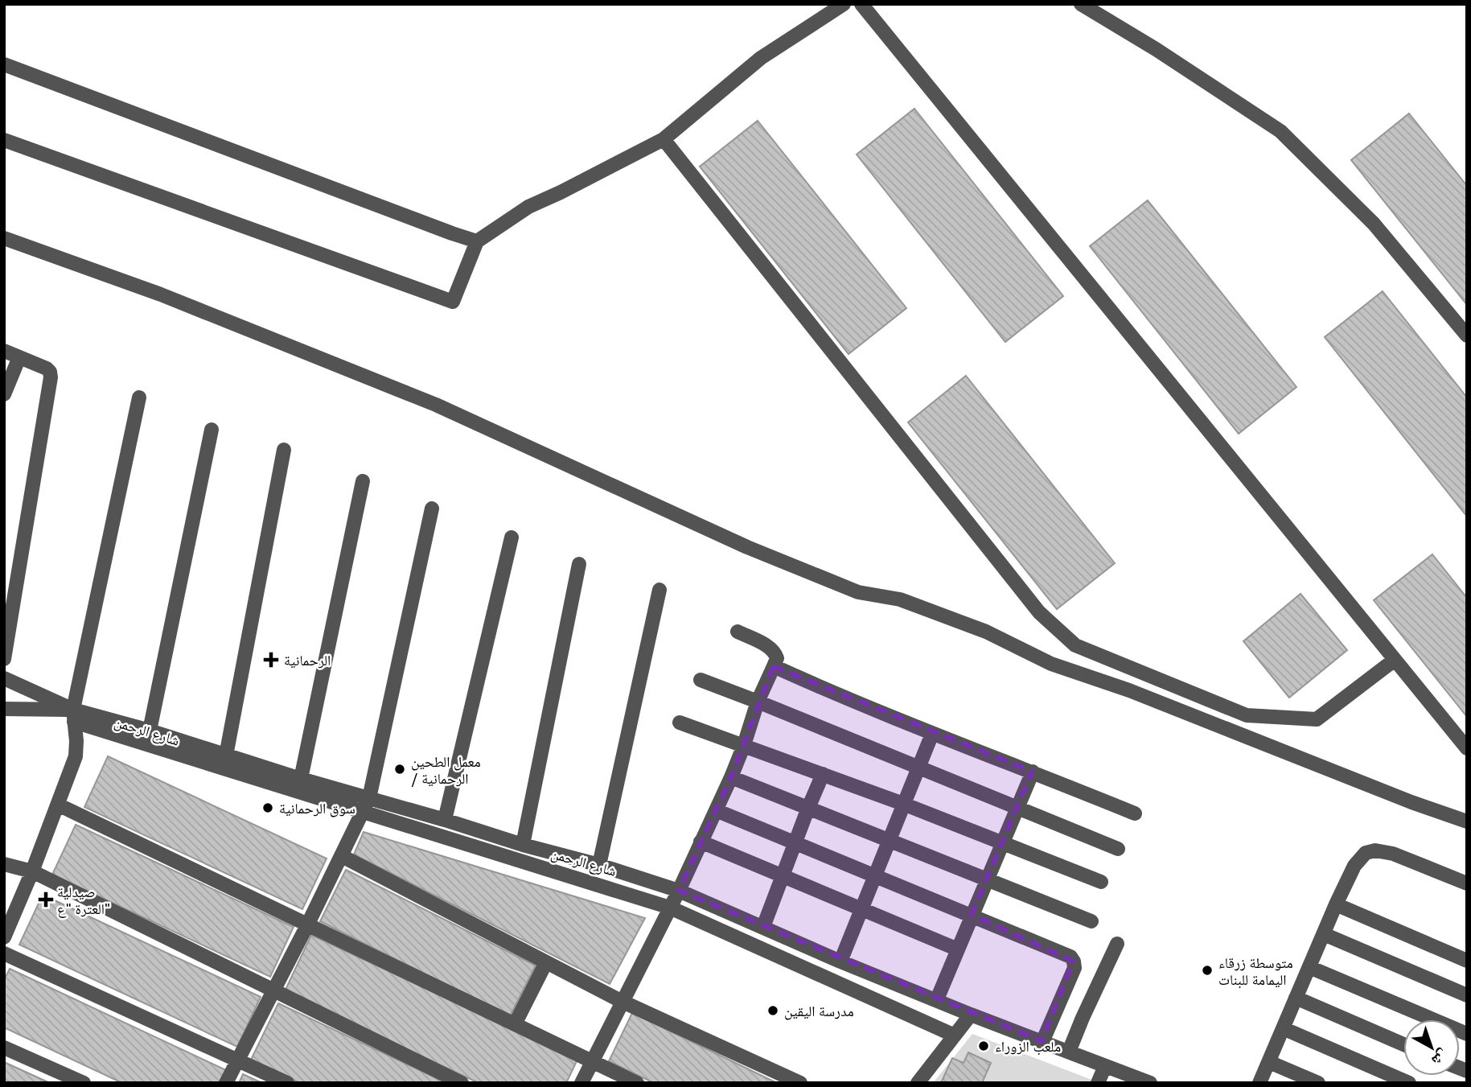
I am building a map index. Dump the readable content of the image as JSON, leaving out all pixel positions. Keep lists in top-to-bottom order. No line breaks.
{"streets":{"street":["شارع الرحمن"]},"places":{"health":["الرحمانية","صيدلية العترة \"ع\""],"other":["معمل الطحين / الرحمانية","سوق الرحمانية","متوسطة زرقاء اليمامة للبنات","مدرسة اليقين","ملعب الزوراء"]},"north":"bottom right"}
